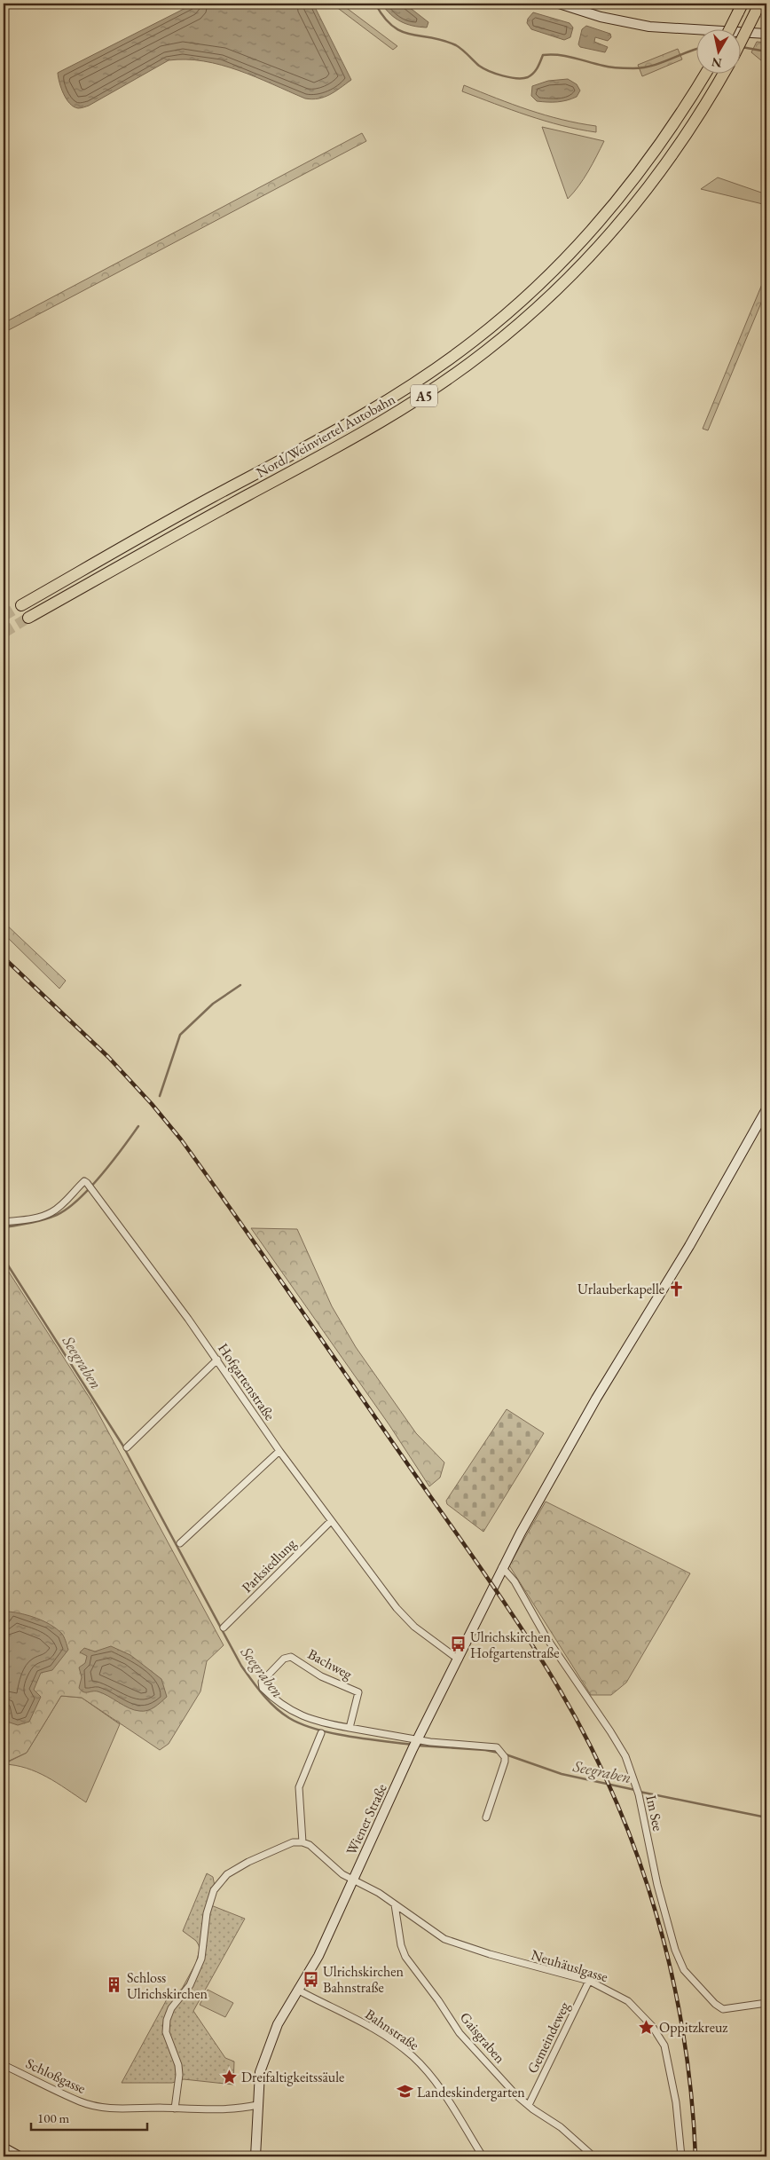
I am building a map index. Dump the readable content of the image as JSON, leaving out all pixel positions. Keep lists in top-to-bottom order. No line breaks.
{"streets":{"highway":["A5","Nord/Weinviertel Autobahn"],"street":["Hofgartenstraße","Parksiedlung","Bachweg","Im See","Wiener Straße","Neuhäuslgasse","Bahnstraße","Gaisgraben","Gemeindeweg","Schloßgasse"]},"crossings":[["Hofgartenstraße","Parksiedlung"],["Hofgartenstraße","Wiener Straße"],["Bachweg","Wiener Straße"],["Im See","Wiener Straße"],["Wiener Straße","Neuhäuslgasse"],["Wiener Straße","Bahnstraße"],["Wiener Straße","Schloßgasse"],["Neuhäuslgasse","Gaisgraben"],["Neuhäuslgasse","Gemeindeweg"],["Gaisgraben","Gemeindeweg"]],"water":["Seegraben"],"places":{"church":["Urlauberkapelle"],"bus stop":["Ulrichskirchen Hofgartenstraße","Ulrichskirchen Bahnstraße"],"building":["Schloss Ulrichskirchen"],"place":["Oppitzkreuz","Dreifaltigkeitssäule"],"school or university":["Landeskindergarten"]},"scale_bar":"100 m","north":"bottom"}
